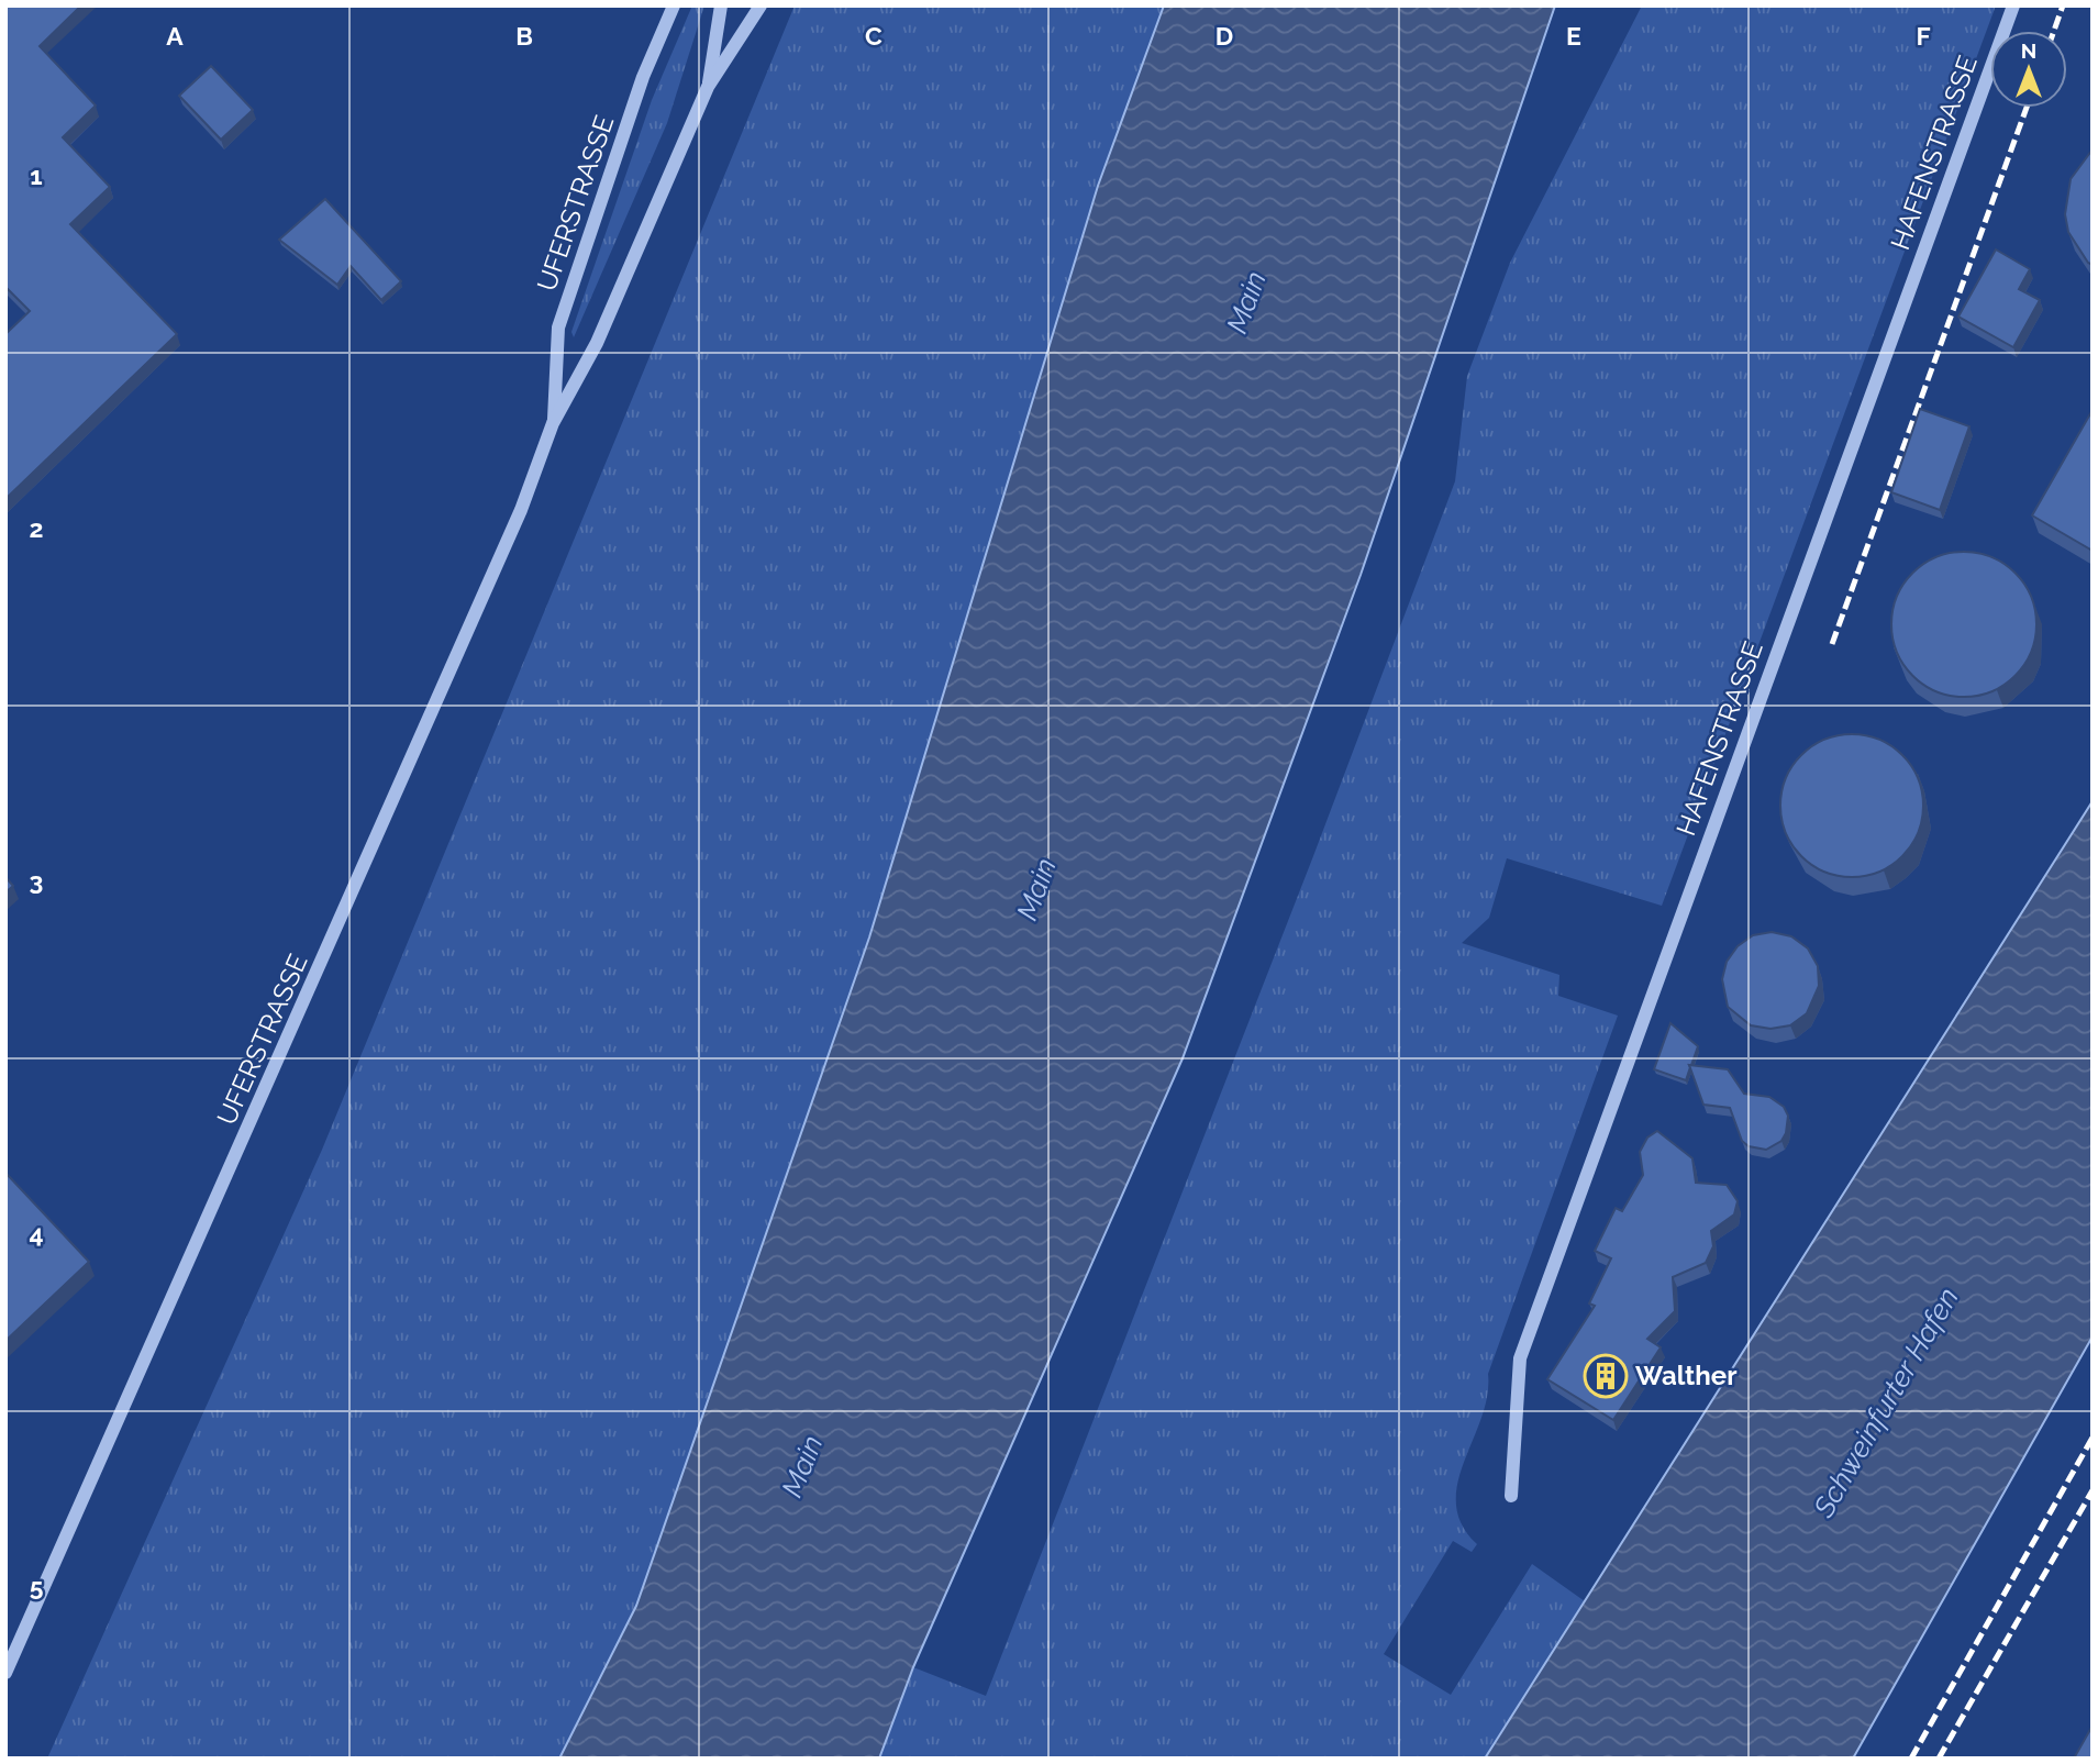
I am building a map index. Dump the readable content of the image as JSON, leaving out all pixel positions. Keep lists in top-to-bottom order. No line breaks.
{"streets":{"street":["HAFENSTRASSE","UFERSTRASSE"]},"water":["Main","Schweinfurter Hafen"],"places":{"building":["Walther"]},"north":"top","grid":{"columns":["A","B","C","D","E","F"],"rows":["1","2","3","4","5"]}}
